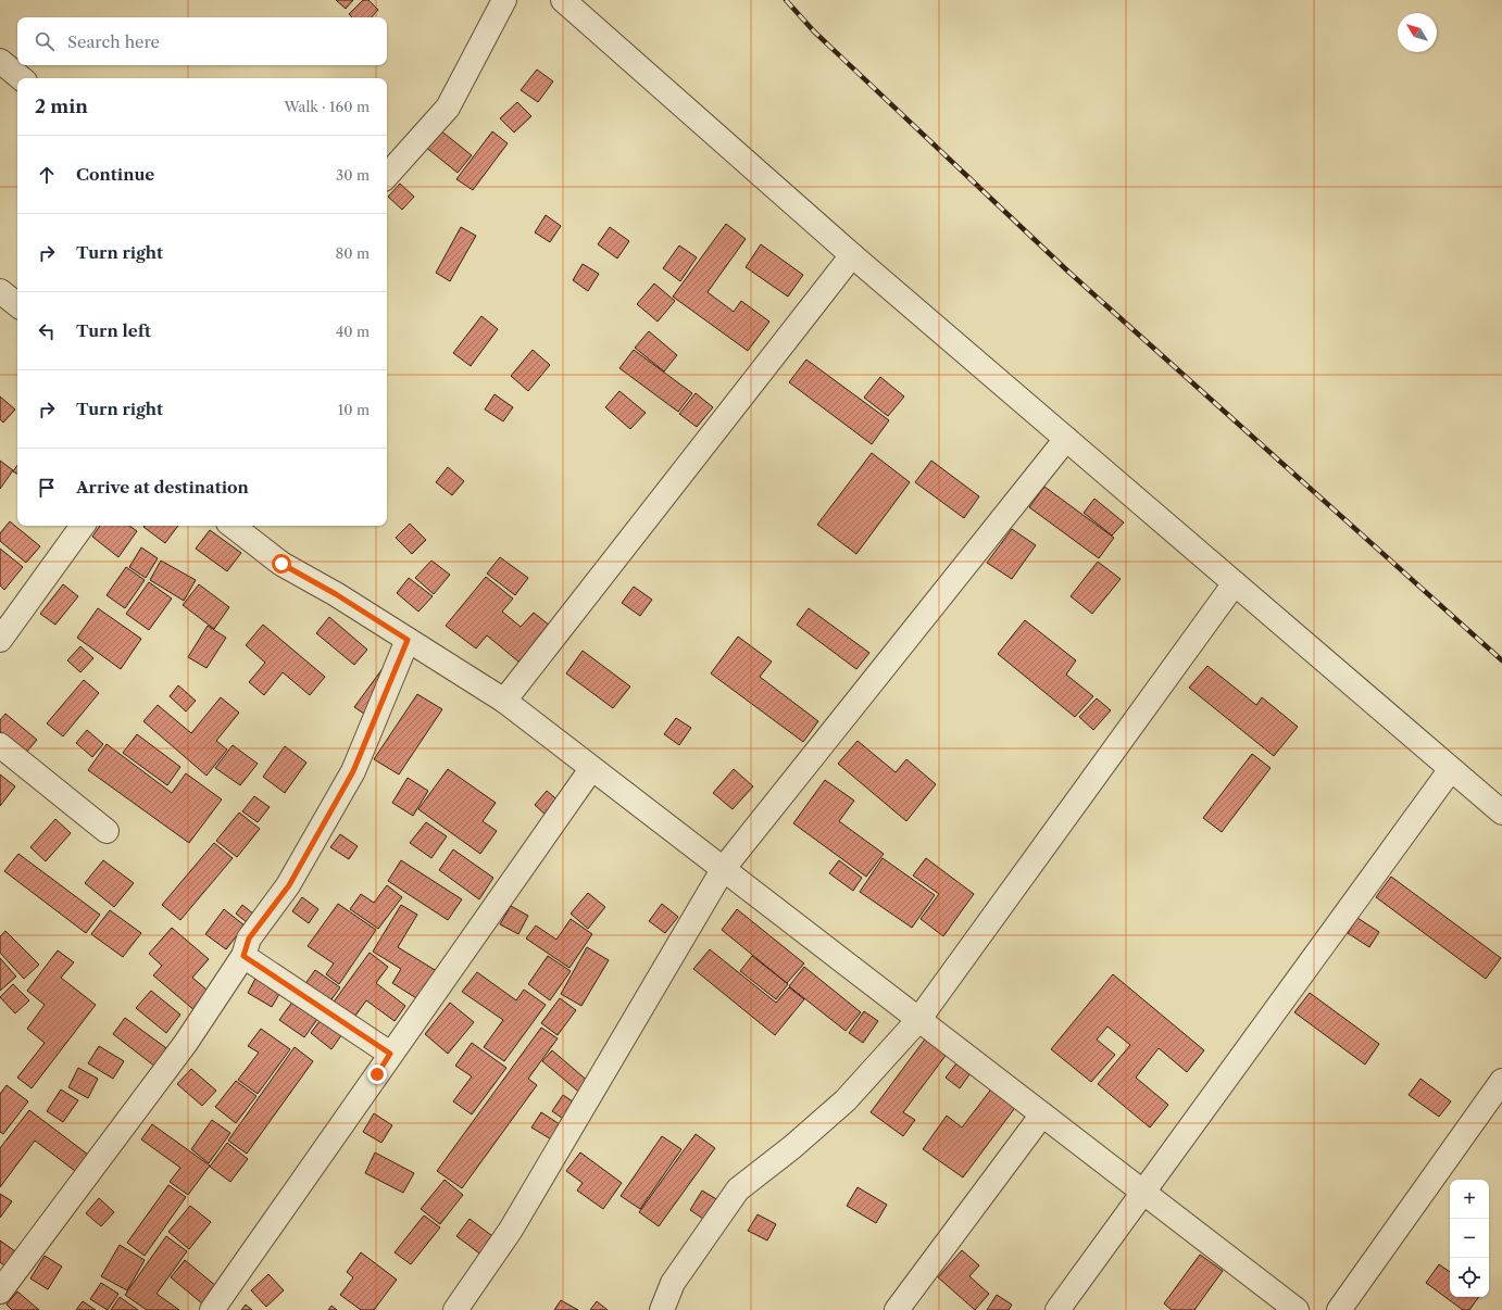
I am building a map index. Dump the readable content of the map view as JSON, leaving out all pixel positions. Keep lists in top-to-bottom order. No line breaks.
{"north":"top left","page":{"search":"Search here","heading":["2 min","Walk · 160 m"],"list":[["Continue","30 m"],["Turn right","80 m"],["Turn left","40 m"],["Turn right","10 m"],"Arrive at destination"],"map_buttons":["+","−"]}}
